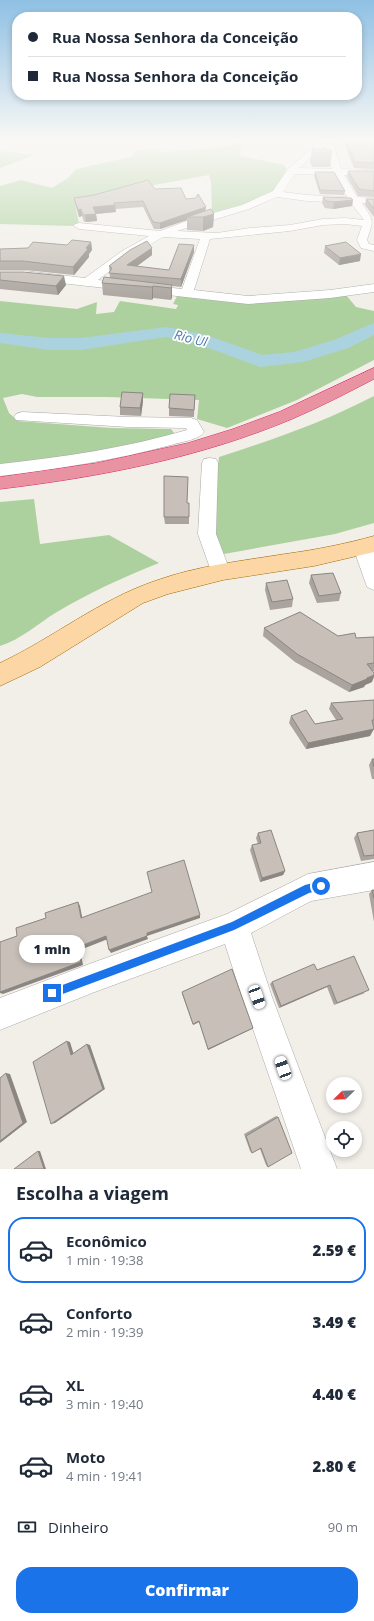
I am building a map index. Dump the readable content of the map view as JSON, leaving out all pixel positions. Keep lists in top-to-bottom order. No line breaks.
{"water":["Rio Ul"],"north":"bottom left","page":{"banner":["Rua Nossa Senhora da Conceição","Rua Nossa Senhora da Conceição"],"bubble":"1 min","heading":"Escolha a viagem","list":[{"name":"Econômico","note":"1 min · 19:38","value":"2.59 €"},{"name":"Conforto","note":"2 min · 19:39","value":"3.49 €"},{"name":"XL","note":"3 min · 19:40","value":"4.40 €"},{"name":"Moto","note":"4 min · 19:41","value":"2.80 €"}],"pay":["Dinheiro","90 m"],"buttons":"Confirmar"}}
